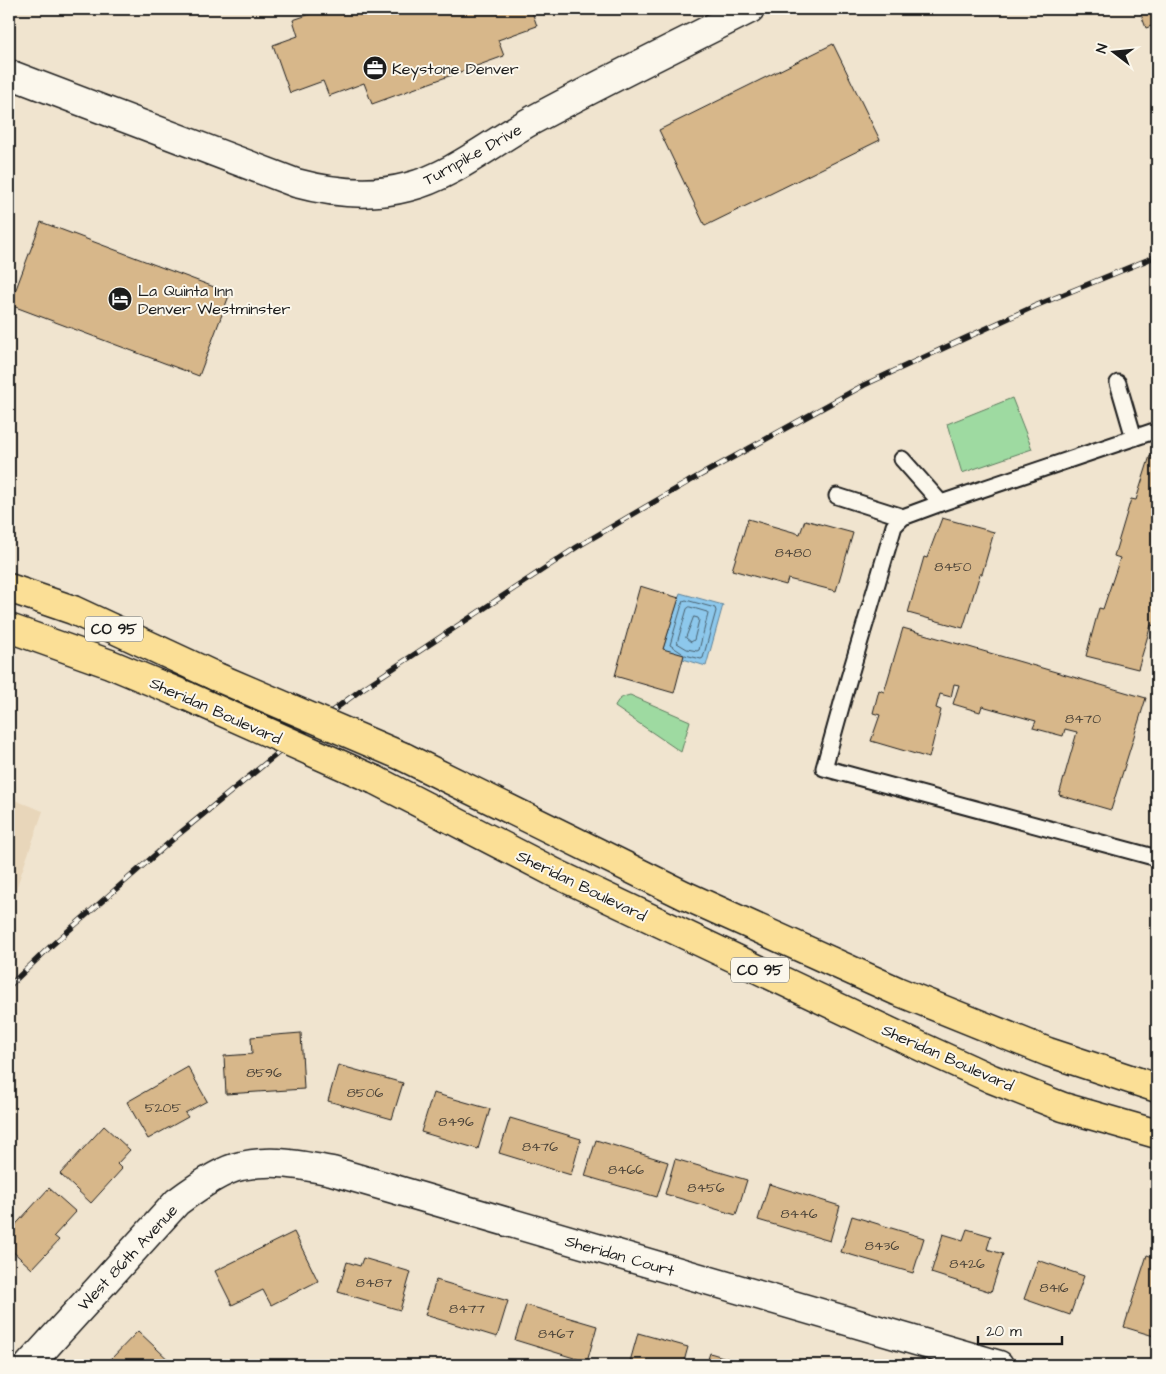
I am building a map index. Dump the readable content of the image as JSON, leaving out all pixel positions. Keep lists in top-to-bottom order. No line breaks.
{"streets":{"main road":["CO 95","Sheridan Boulevard"],"street":["Turnpike Drive","Sheridan Court","West 86th Avenue"]},"crossings":[["Sheridan Court","West 86th Avenue"]],"places":{"office":["Keystone Denver"],"hotel":["La Quinta Inn Denver Westminster"]},"house_numbers":["8480","8450","8470","8596","8506","5205","8496","8476","8466","8456","8446","8436","8426","8487","8416","8477","8467"],"scale_bar":"20 m","north":"left"}
